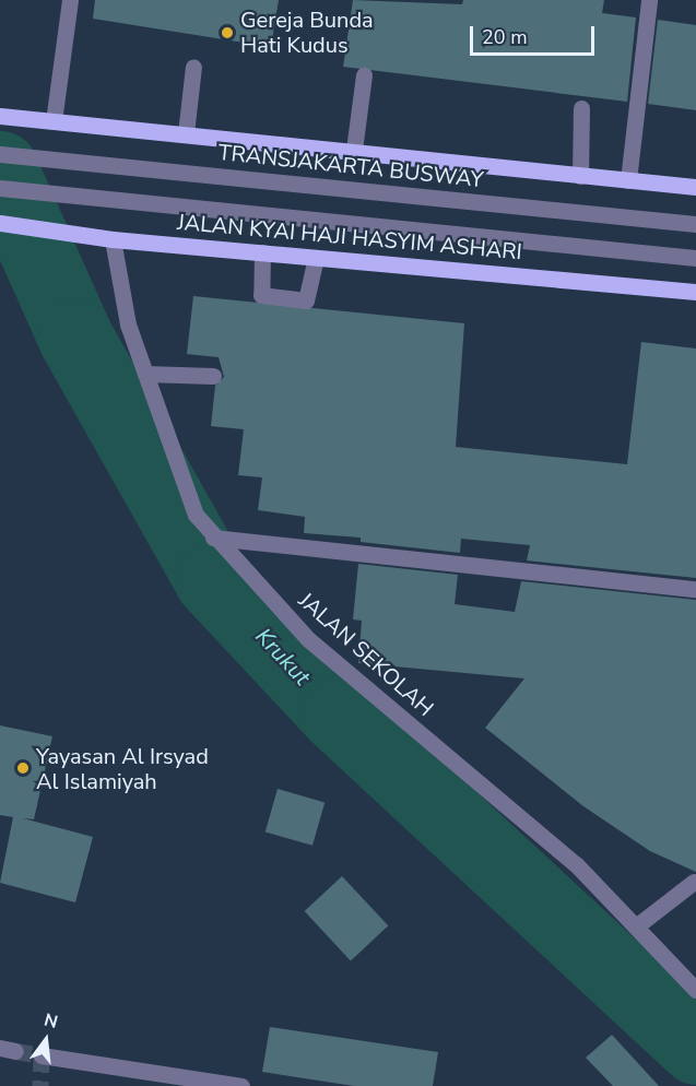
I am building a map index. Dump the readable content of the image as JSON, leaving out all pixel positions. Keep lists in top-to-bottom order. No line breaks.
{"streets":{"main road":["JALAN KYAI HAJI HASYIM ASHARI"],"street":["TRANSJAKARTA BUSWAY","JALAN SEKOLAH"]},"crossings":[["JALAN KYAI HAJI HASYIM ASHARI","JALAN SEKOLAH"]],"water":["Krukut"],"places":["Gereja Bunda Hati Kudus","Yayasan Al Irsyad Al Islamiyah"],"scale_bar":"20 m","north":"top"}
